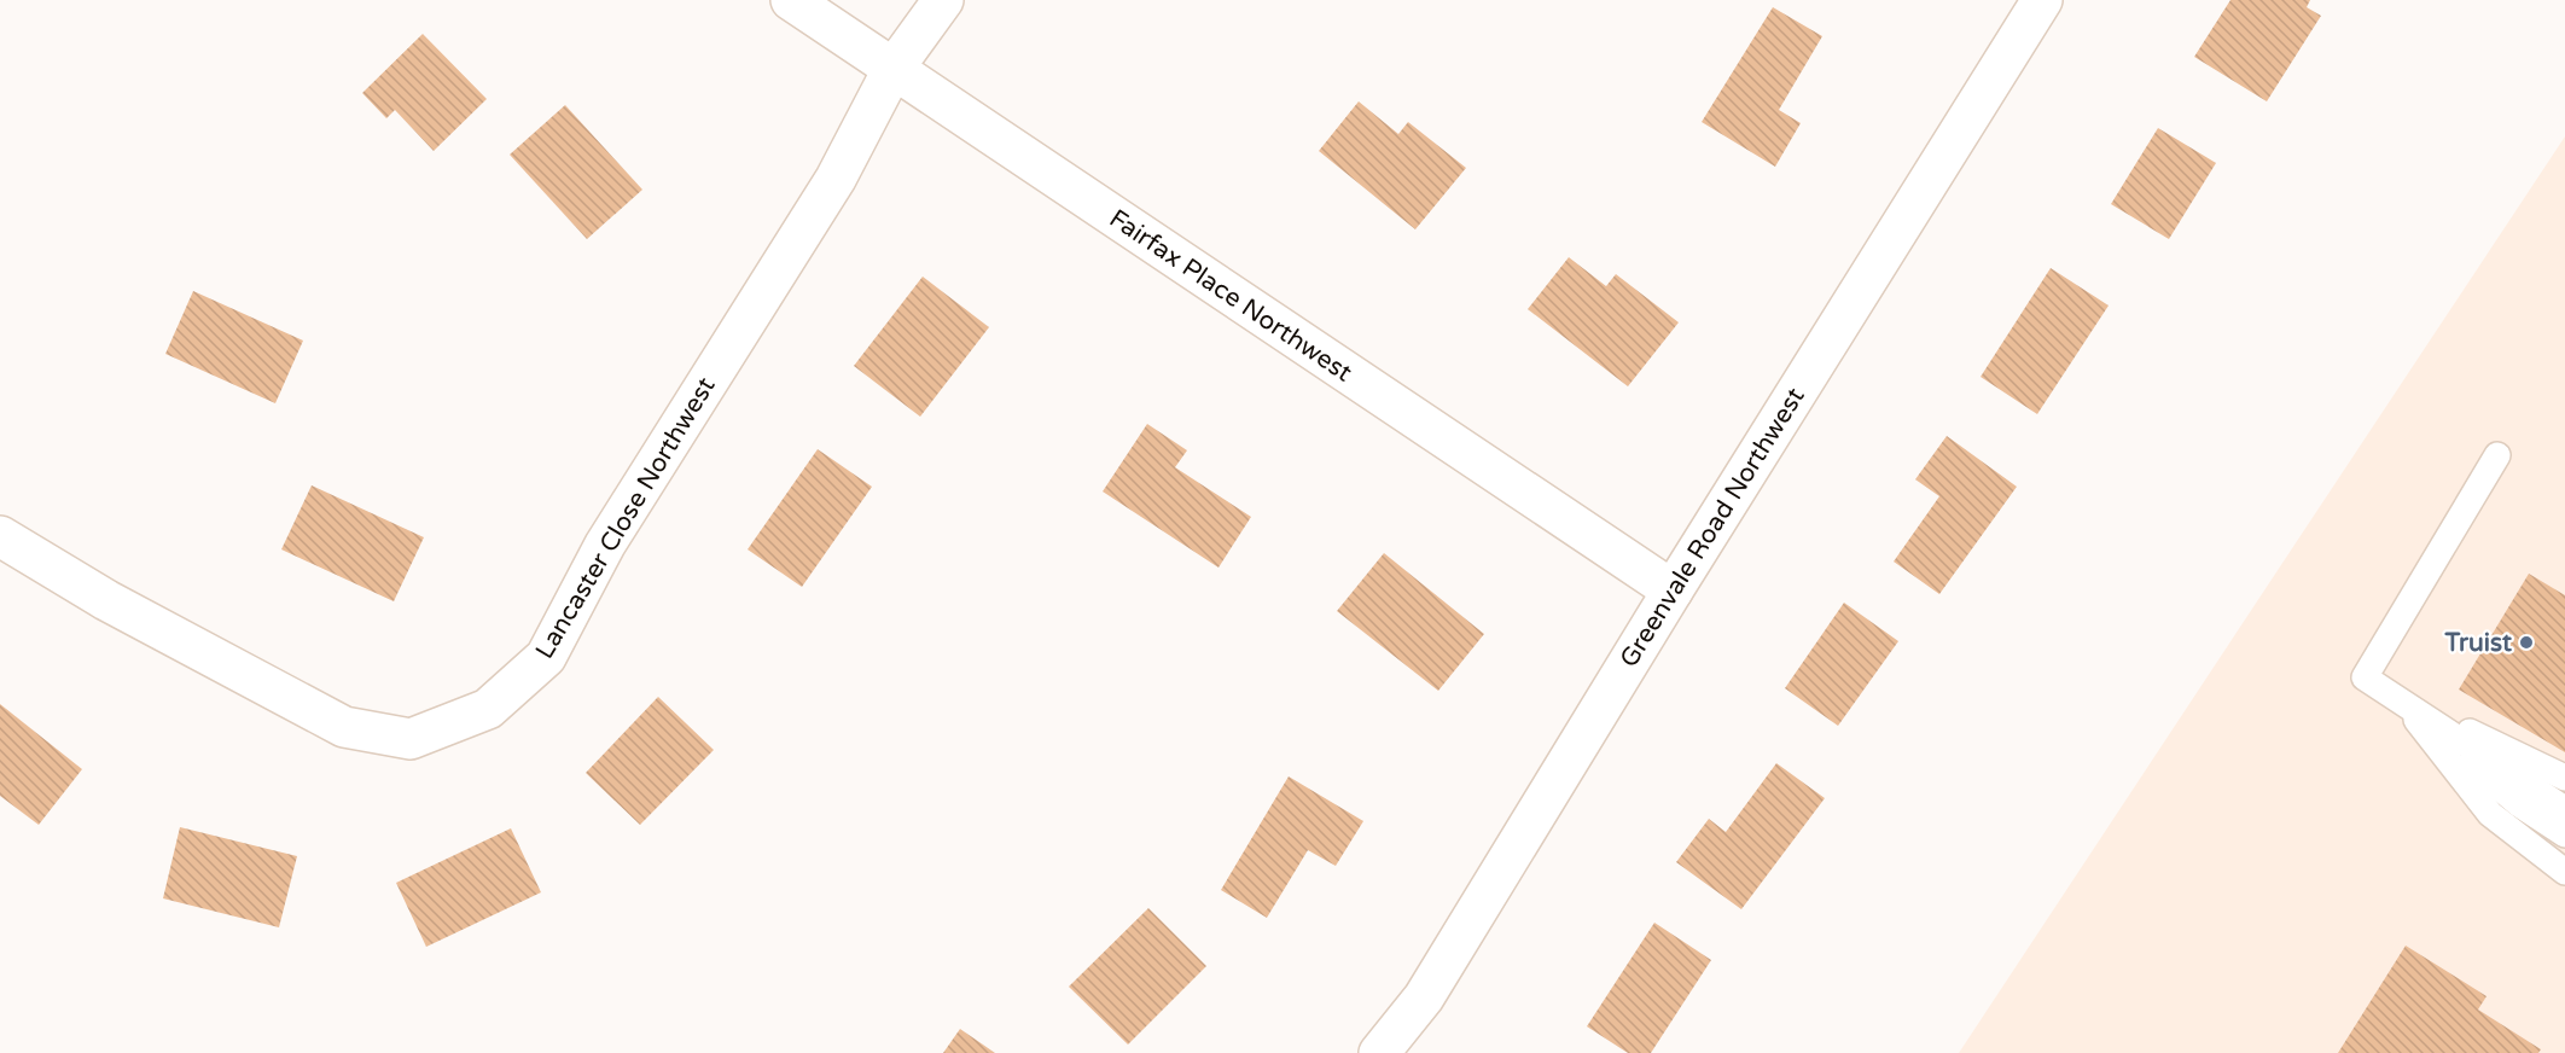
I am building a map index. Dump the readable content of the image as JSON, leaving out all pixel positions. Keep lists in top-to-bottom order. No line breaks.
{"streets":{"street":["Fairfax Place Northwest","Lancaster Close Northwest","Greenvale Road Northwest"]},"crossings":[["Fairfax Place Northwest","Lancaster Close Northwest"],["Fairfax Place Northwest","Greenvale Road Northwest"]],"places":["Truist"]}
